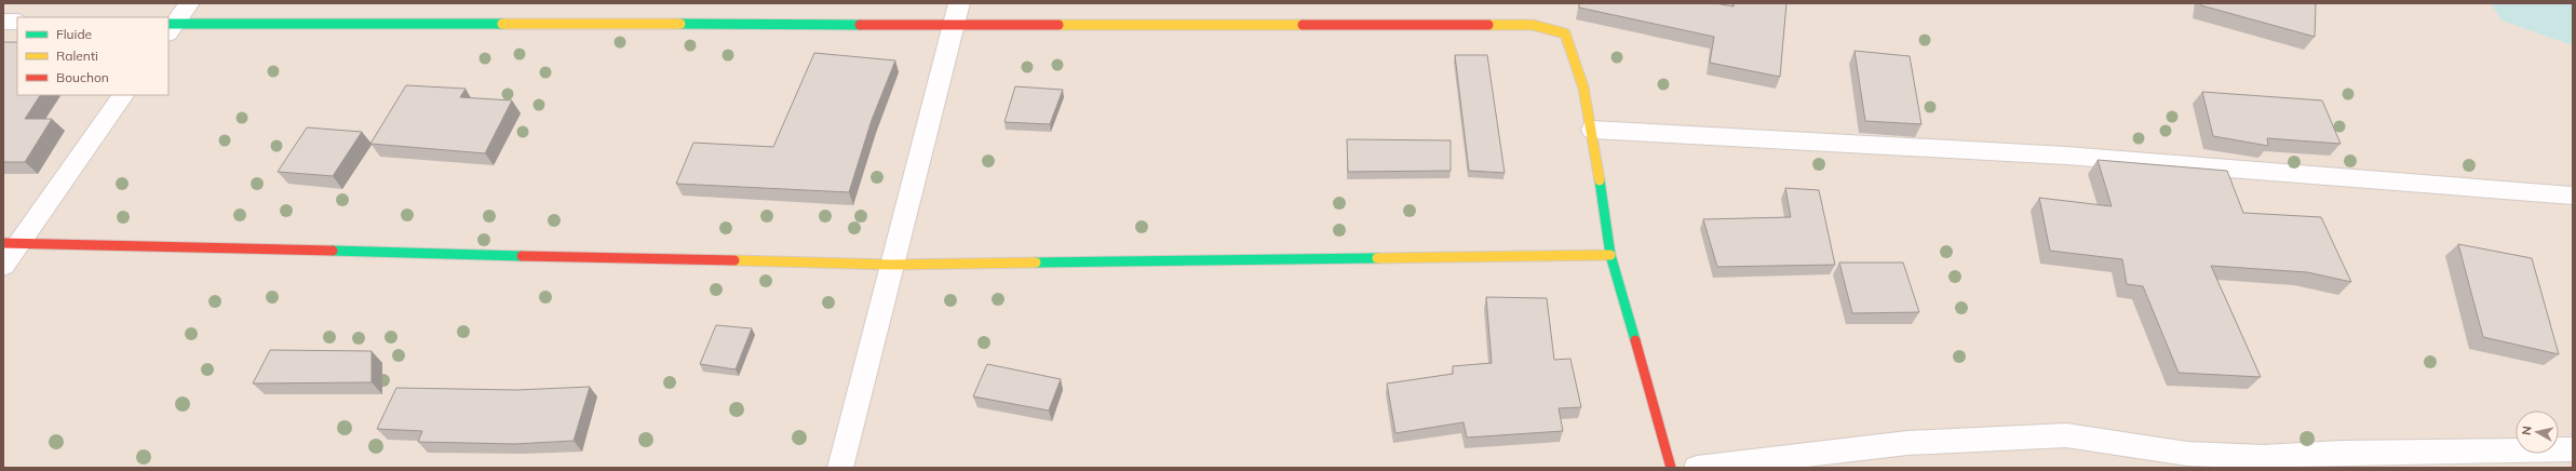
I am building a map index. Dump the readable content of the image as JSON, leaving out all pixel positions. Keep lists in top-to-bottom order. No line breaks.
{"legend":["Fluide","Ralenti","Bouchon"],"north":"left"}
